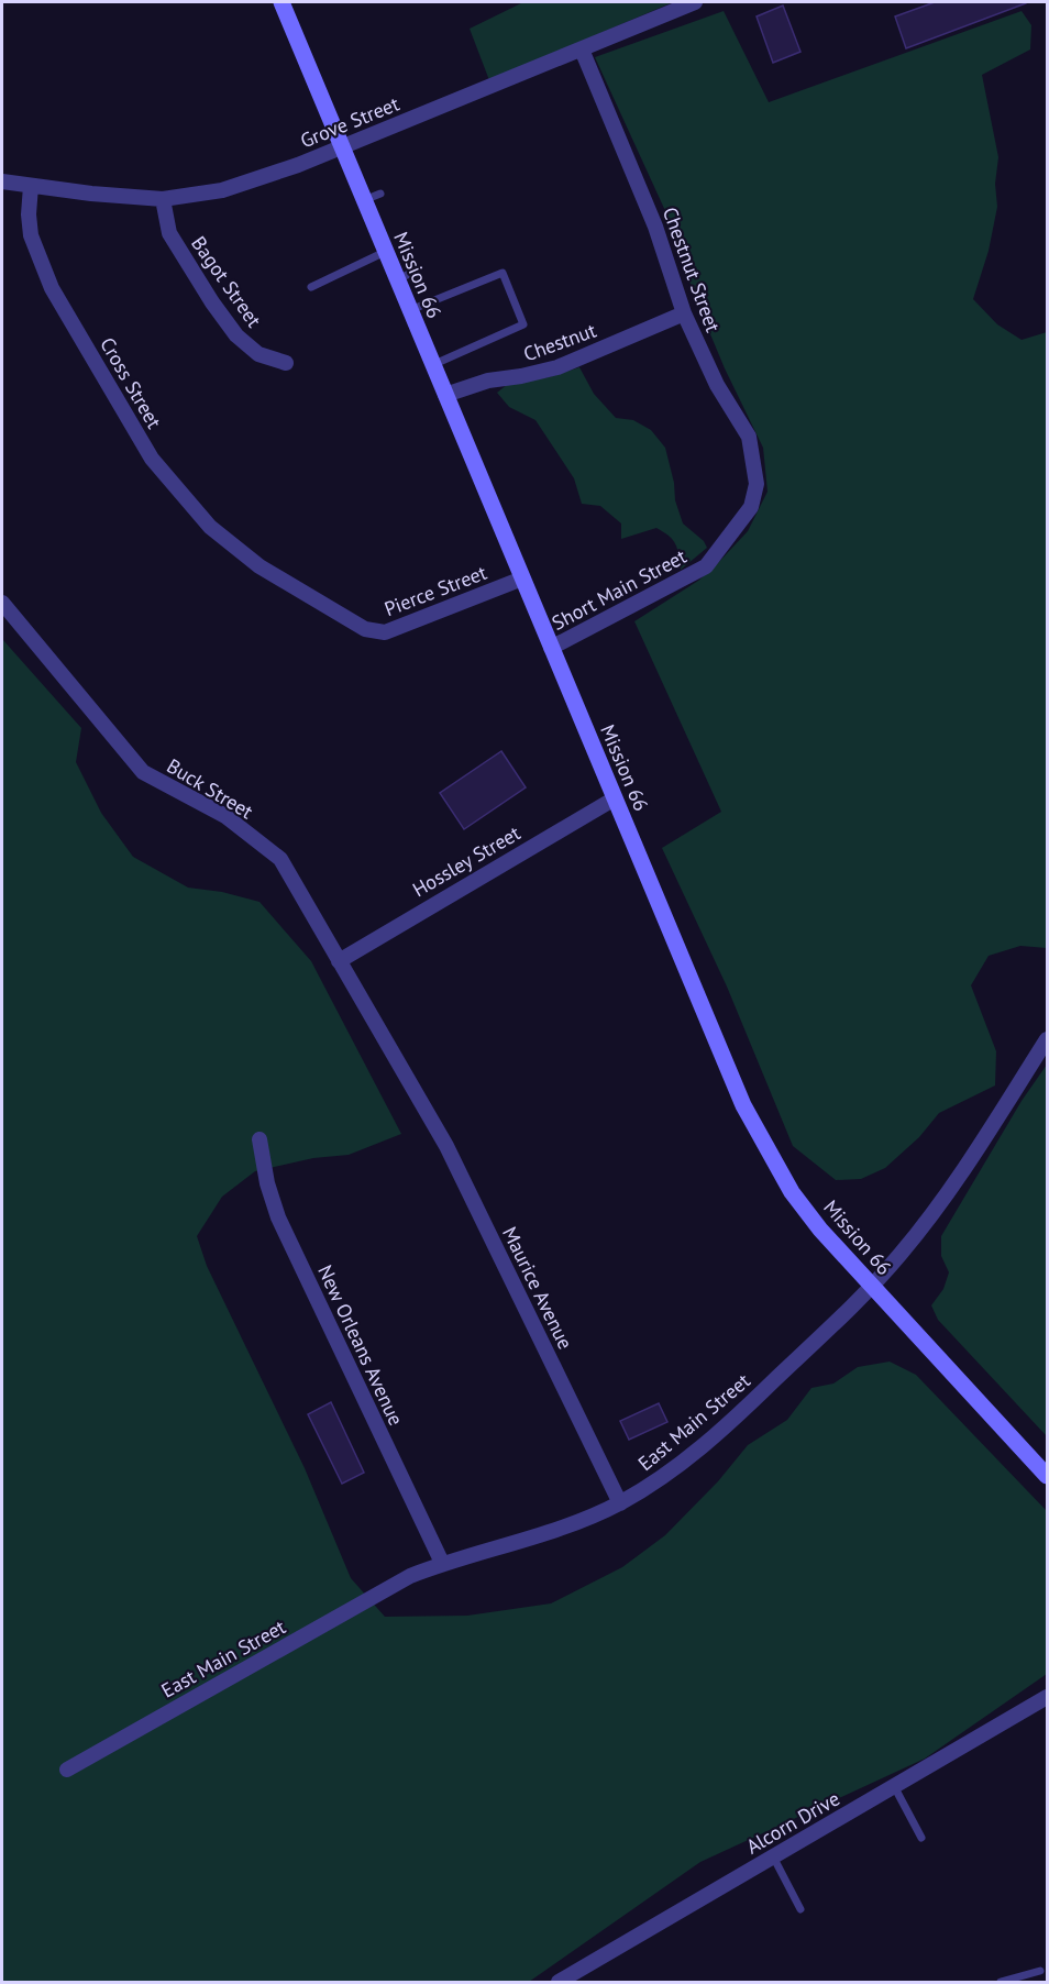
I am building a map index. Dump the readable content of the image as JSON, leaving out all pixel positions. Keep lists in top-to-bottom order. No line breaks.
{"streets":{"street":["Grove Street","Chestnut Street","Mission 66","Bagot Street","Chestnut","Cross Street","Short Main Street","Pierce Street","Buck Street","Hossley Street","Maurice Avenue","New Orleans Avenue","East Main Street","Alcorn Drive"]},"crossings":[["Grove Street","Chestnut Street"],["Grove Street","Mission 66"],["Grove Street","Bagot Street"],["Grove Street","Cross Street"],["Chestnut Street","Chestnut"],["Chestnut Street","Short Main Street"],["Mission 66","Chestnut"],["Mission 66","Short Main Street"],["Mission 66","Pierce Street"],["Mission 66","Hossley Street"],["Mission 66","East Main Street"],["Cross Street","Pierce Street"],["Buck Street","Hossley Street"],["Buck Street","Maurice Avenue"],["Maurice Avenue","East Main Street"],["New Orleans Avenue","East Main Street"]]}
